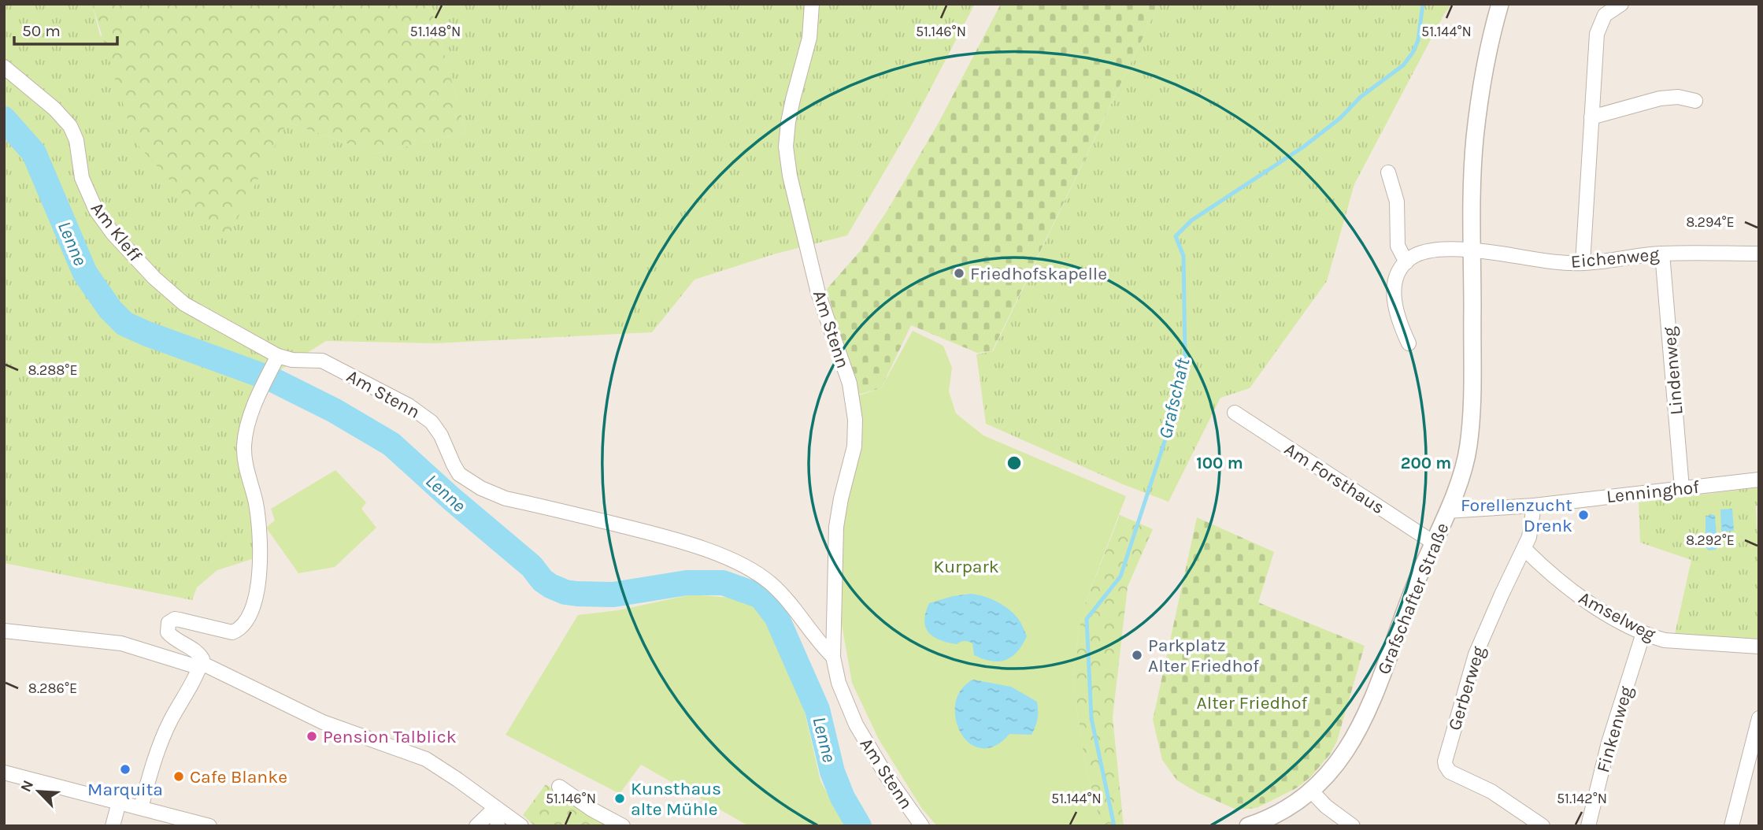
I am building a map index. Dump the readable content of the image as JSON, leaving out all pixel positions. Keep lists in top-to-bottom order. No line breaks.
{"streets":{"street":["Am Kleff","Eichenweg","Am Stenn","Lindenweg","Am Forsthaus","Lenninghof","Grafschafter Straße","Amselweg","Gerberweg","Finkenweg"]},"crossings":[["Am Kleff","Am Stenn"],["Eichenweg","Lindenweg"],["Eichenweg","Grafschafter Straße"],["Lindenweg","Lenninghof"],["Am Forsthaus","Grafschafter Straße"],["Lenninghof","Grafschafter Straße"],["Lenninghof","Gerberweg"],["Amselweg","Gerberweg"],["Amselweg","Finkenweg"]],"water":["Lenne","Grafschaft"],"parks":["Kurpark","Alter Friedhof"],"places":["Friedhofskapelle","Forellenzucht Drenk","Parkplatz Alter Friedhof","Pension Talblick","Marquita","Cafe Blanke","Kunsthaus alte Mühle"],"scale_bar":"50 m","north":"top left","coordinates":["51.148°N","51.146°N","51.144°N","8.294°E","8.288°E","8.292°E","8.286°E","51.142°N"],"rings":["100 m","200 m"]}
